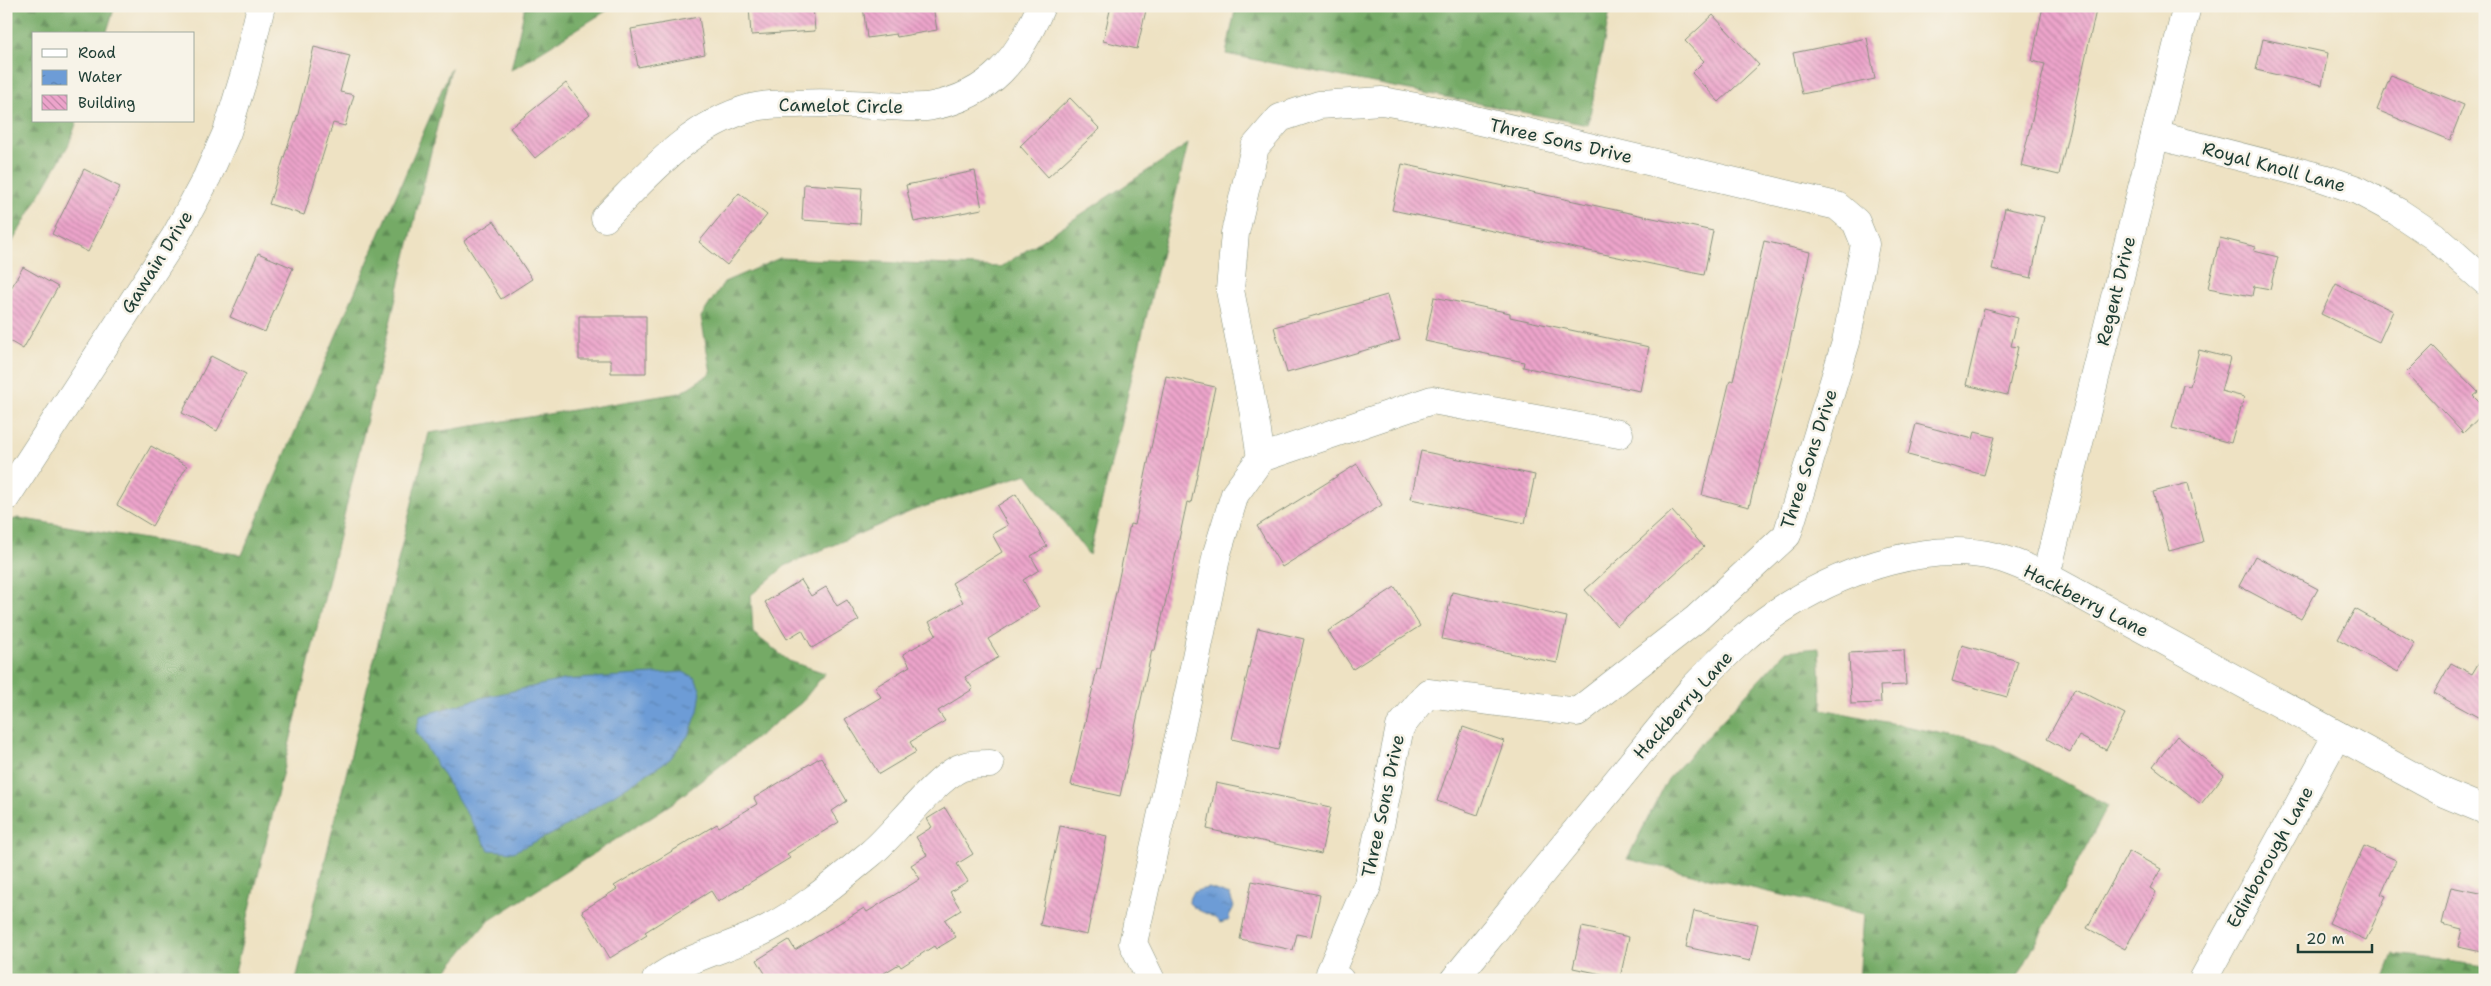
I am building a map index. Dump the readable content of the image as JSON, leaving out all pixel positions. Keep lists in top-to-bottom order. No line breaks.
{"streets":{"street":["Camelot Circle","Three Sons Drive","Royal Knoll Lane","Gawain Drive","Regent Drive","Hackberry Lane","Edinborough Lane"]},"crossings":[["Royal Knoll Lane","Regent Drive"],["Regent Drive","Hackberry Lane"],["Hackberry Lane","Edinborough Lane"]],"legend":["Road","Water","Building"],"scale_bar":"20 m"}
